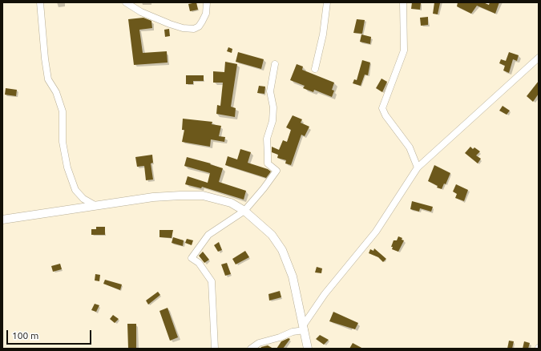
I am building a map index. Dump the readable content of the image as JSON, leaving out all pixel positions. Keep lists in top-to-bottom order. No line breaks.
{"scale_bar":"100 m"}
